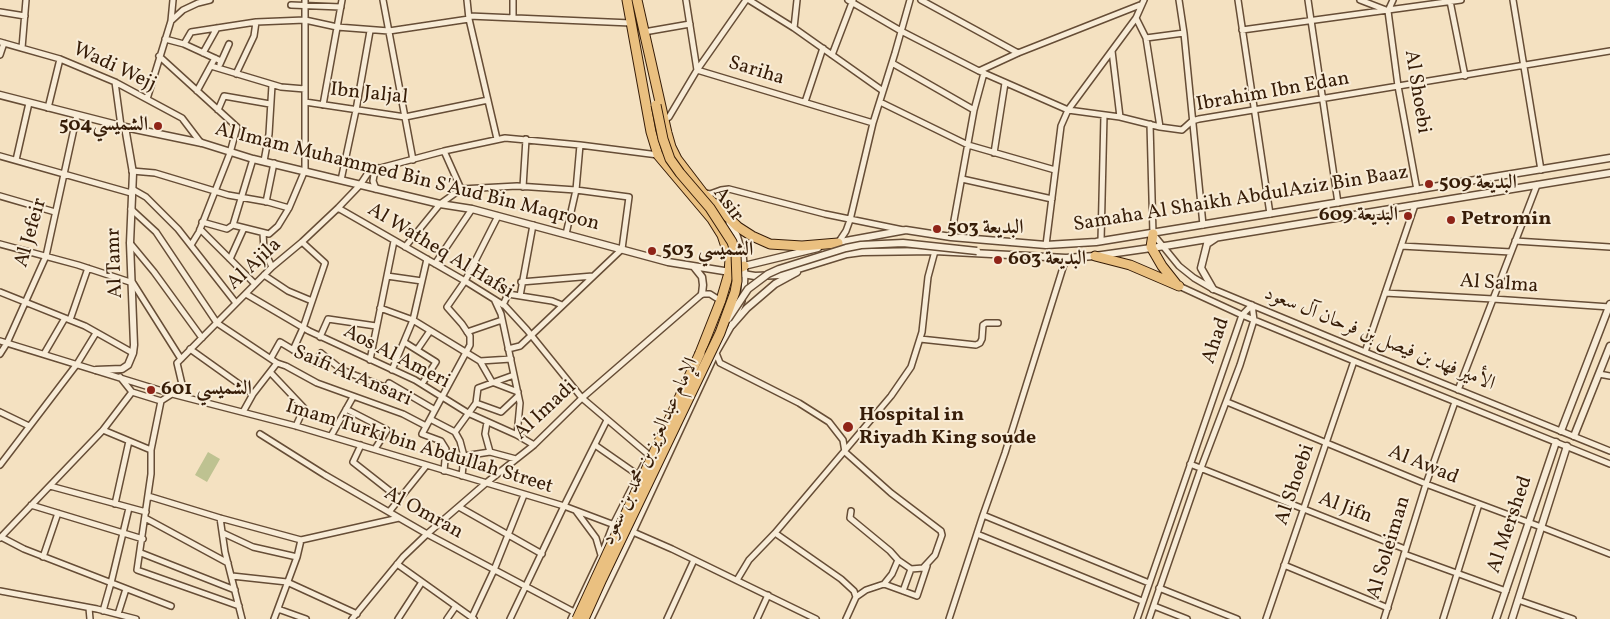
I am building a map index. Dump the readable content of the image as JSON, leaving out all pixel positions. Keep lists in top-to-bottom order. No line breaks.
{"streets":{"main road":["Samaha Al Shaikh AbdulAziz Bin Baaz","Asir","الإمام عبدالعزيز بن محمد بن سعود"],"street":["Wadi Wejj","Sariha","Al Shoebi","Ibrahim Ibn Edan","Ibn Jaljal","Al Imam Muhammed Bin S'Aud Bin Maqroon","Al Jefeir","Al Watheq Al Hafsi","Al Tamr","Al Ajila","Al Salma","الأمير فهد بن فيصل بن فرحان آل سعود","Ahad","Aos Al Ameri","Saifi Al Ansari","Al Imadi","Imam Turki bin Abdullah Street","Al Awad","Al Jifn","Al Omran","Al Mershed","Al Soleiman"]},"crossings":[["Wadi Wejj","Al Imam Muhammed Bin S'Aud Bin Maqroon"],["Al Shoebi","Ibrahim Ibn Edan"],["Al Shoebi","Samaha Al Shaikh AbdulAziz Bin Baaz"],["Al Shoebi","الأمير فهد بن فيصل بن فرحان آل سعود"],["Al Shoebi","Al Awad"],["Al Shoebi","Al Jifn"],["Al Imam Muhammed Bin S'Aud Bin Maqroon","Samaha Al Shaikh AbdulAziz Bin Baaz"],["Al Imam Muhammed Bin S'Aud Bin Maqroon","Al Jefeir"],["Al Imam Muhammed Bin S'Aud Bin Maqroon","Al Tamr"],["Al Imam Muhammed Bin S'Aud Bin Maqroon","Al Ajila"],["Samaha Al Shaikh AbdulAziz Bin Baaz","Asir"],["Samaha Al Shaikh AbdulAziz Bin Baaz","الأمير فهد بن فيصل بن فرحان آل سعود"],["Asir","الإمام عبدالعزيز بن محمد بن سعود"],["Al Jefeir","Imam Turki bin Abdullah Street"],["Al Watheq Al Hafsi","Al Ajila"],["Al Watheq Al Hafsi","Al Imadi"],["Al Watheq Al Hafsi","الإمام عبدالعزيز بن محمد بن سعود"],["Al Ajila","Aos Al Ameri"],["Al Ajila","Saifi Al Ansari"],["الأمير فهد بن فيصل بن فرحان آل سعود","Ahad"],["الأمير فهد بن فيصل بن فرحان آل سعود","Al Mershed"],["الأمير فهد بن فيصل بن فرحان آل سعود","Al Soleiman"],["Ahad","Al Awad"],["Ahad","Al Jifn"],["Aos Al Ameri","Al Imadi"],["Al Imadi","Imam Turki bin Abdullah Street"],["Al Imadi","Al Omran"],["Imam Turki bin Abdullah Street","الإمام عبدالعزيز بن محمد بن سعود"],["الإمام عبدالعزيز بن محمد بن سعود","Al Omran"],["Al Awad","Al Mershed"],["Al Awad","Al Soleiman"],["Al Jifn","Al Mershed"],["Al Jifn","Al Soleiman"]],"places":["الشميسي504","البديعة 509","البديعة 609","Petromin","البديعة 503","الشميسي 503","البديعة 603","الشميسي 601","Hospital in Riyadh King soude"]}
